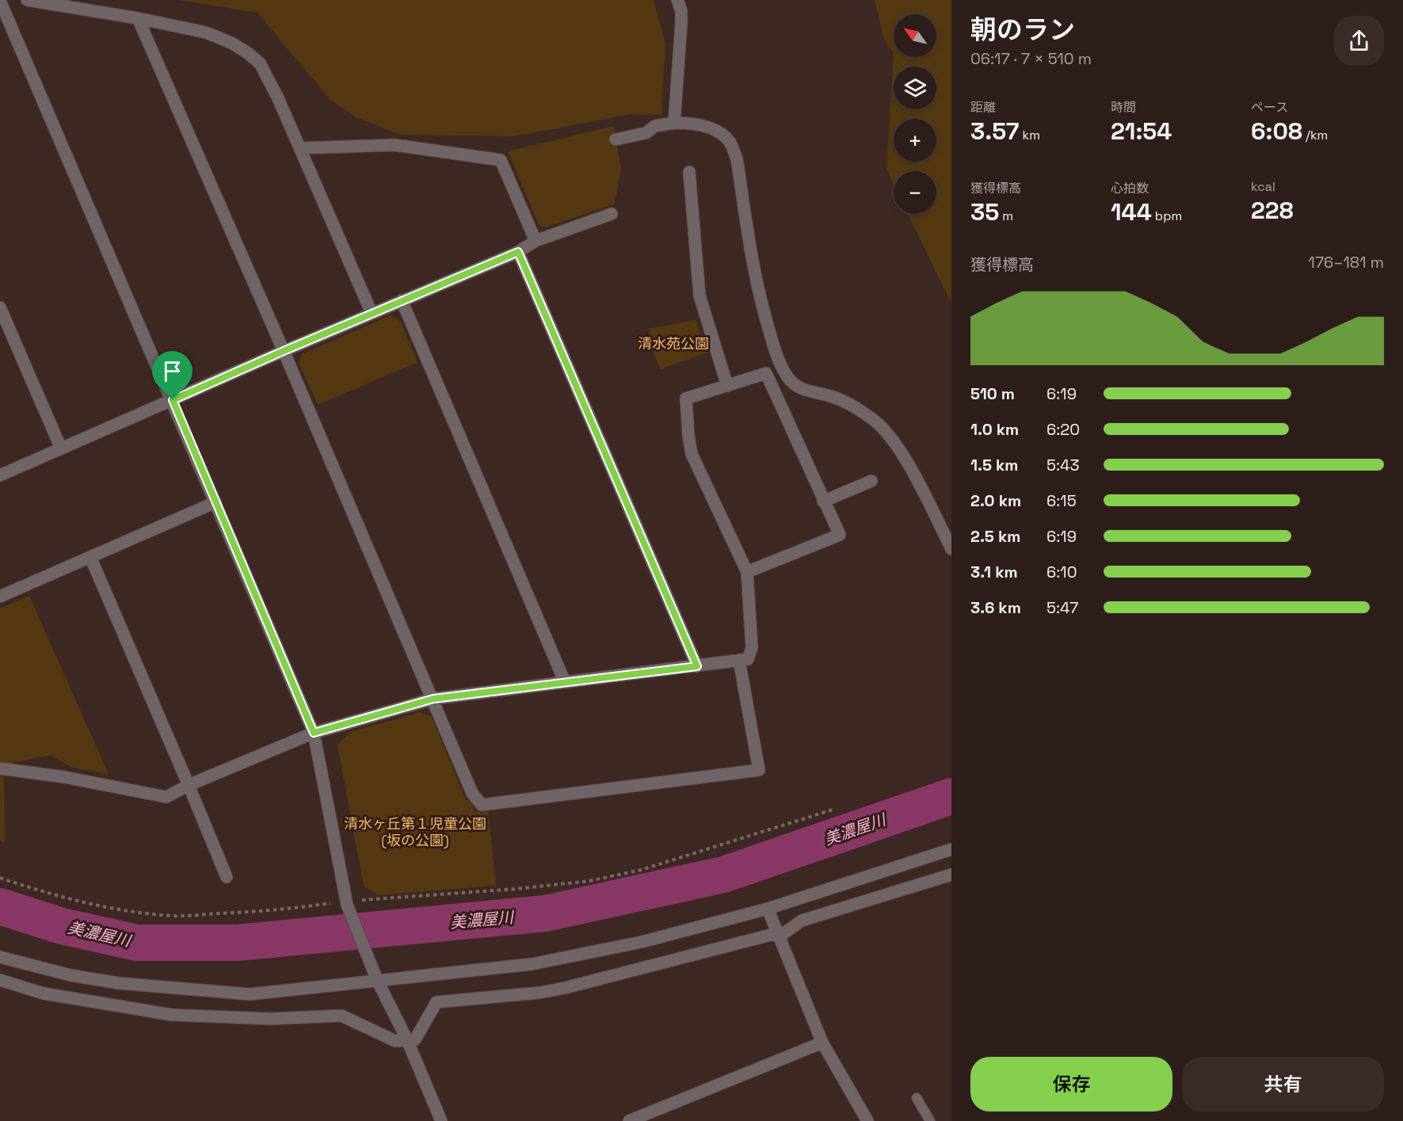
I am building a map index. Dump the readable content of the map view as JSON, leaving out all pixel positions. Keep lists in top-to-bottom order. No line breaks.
{"water":["美濃屋川"],"parks":["清水苑公園","清水ヶ丘第１児童公園 (坂の公園)"],"north":"top left","page":{"heading":["朝のラン","06:17 · 7 × 510 m"],"map_buttons":["+","−"],"stats":[["距離","3.57 km"],["時間","21:54"],["ペース","6:08 /km"],["獲得標高","35 m"],["心拍数","144 bpm"],["kcal","228"]],"chart":["獲得標高","176–181 m"],"list":[{"name":"510 m","note":"6:19"},{"name":"1.0 km","note":"6:20"},{"name":"1.5 km","note":"5:43"},{"name":"2.0 km","note":"6:15"},{"name":"2.5 km","note":"6:19"},{"name":"3.1 km","note":"6:10"},{"name":"3.6 km","note":"5:47"}],"buttons":["保存","共有"]}}
